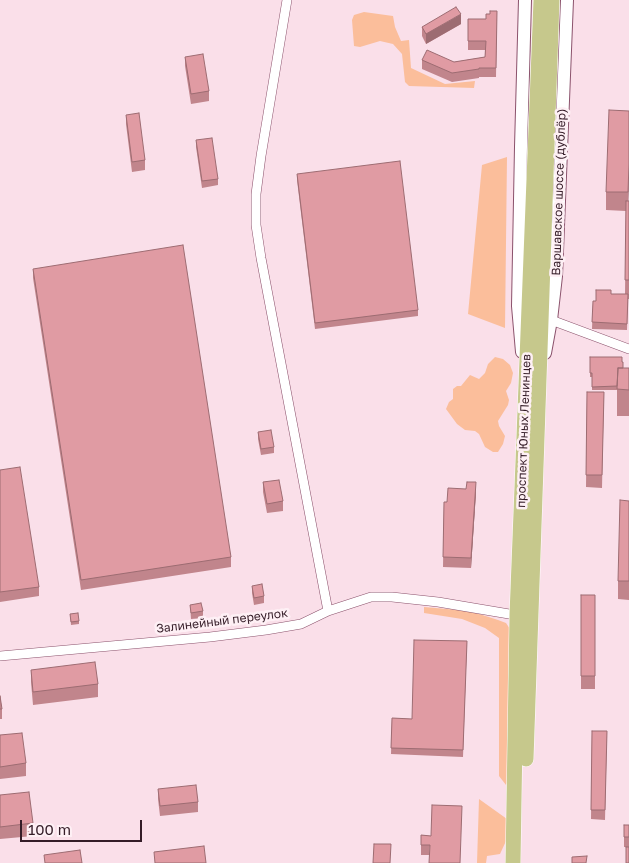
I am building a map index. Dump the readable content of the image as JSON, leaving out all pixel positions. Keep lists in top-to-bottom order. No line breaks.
{"streets":{"main road":["Варшавское шоссе (дублёр)","проспект Юных Ленинцев"],"street":["Залинейный переулок"]},"crossings":[["Варшавское шоссе (дублёр)","проспект Юных Ленинцев"],["проспект Юных Ленинцев","Залинейный переулок"]],"scale_bar":"100 m"}
